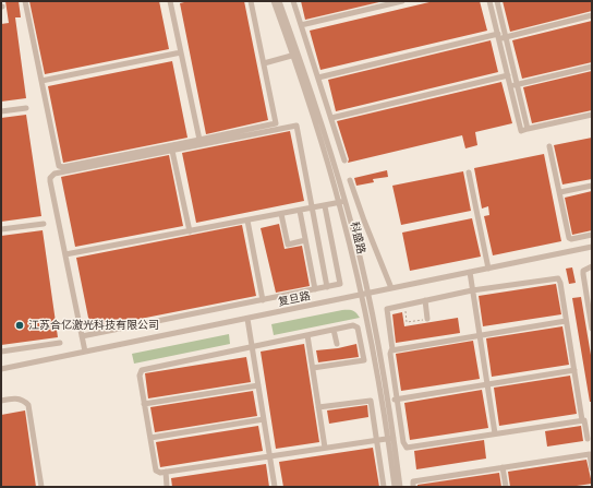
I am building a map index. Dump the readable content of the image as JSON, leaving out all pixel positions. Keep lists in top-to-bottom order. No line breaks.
{"streets":{"street":["科盛路","复旦路"]},"crossings":[["科盛路","复旦路"]],"places":["江苏合亿激光科技有限公司"]}
